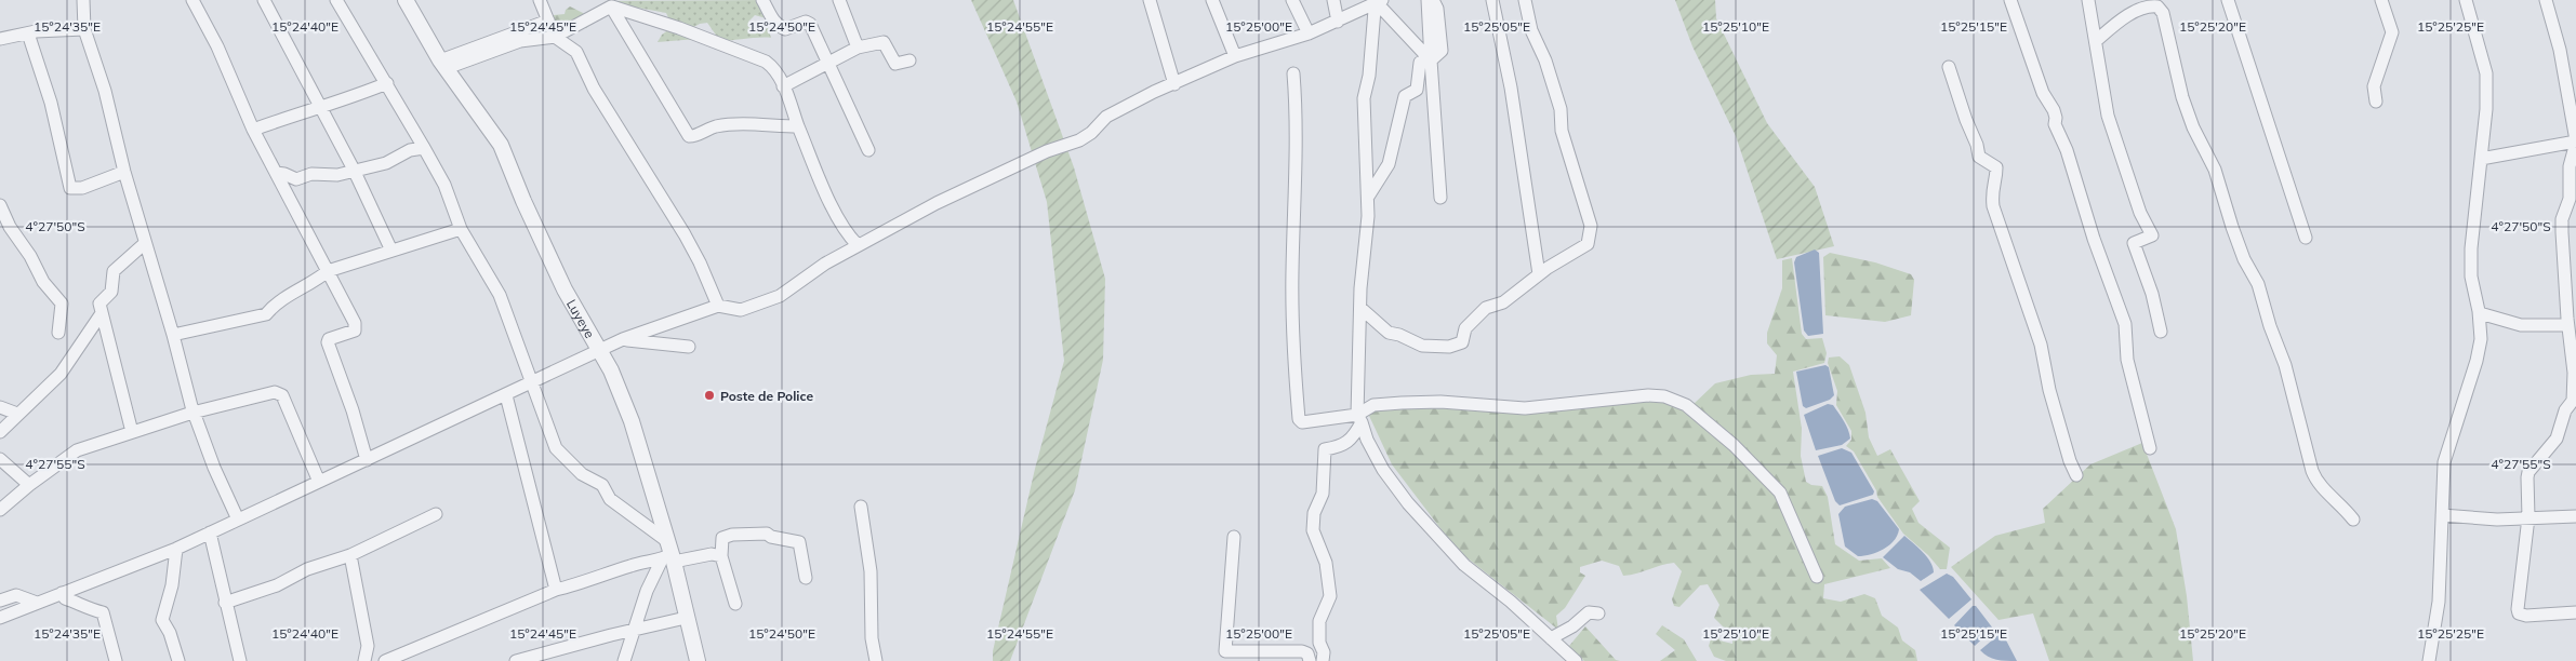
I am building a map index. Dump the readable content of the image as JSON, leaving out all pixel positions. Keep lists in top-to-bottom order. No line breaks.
{"streets":{"street":["Luyeye"]},"places":["Poste de Police"],"coordinates":["15°24'35\"E","15°24'40\"E","15°24'45\"E","15°24'50\"E","15°24'55\"E","15°25'00\"E","15°25'05\"E","15°25'10\"E","15°25'15\"E","15°25'20\"E","15°25'25\"E","4°27'50\"S","4°27'55\"S"]}
